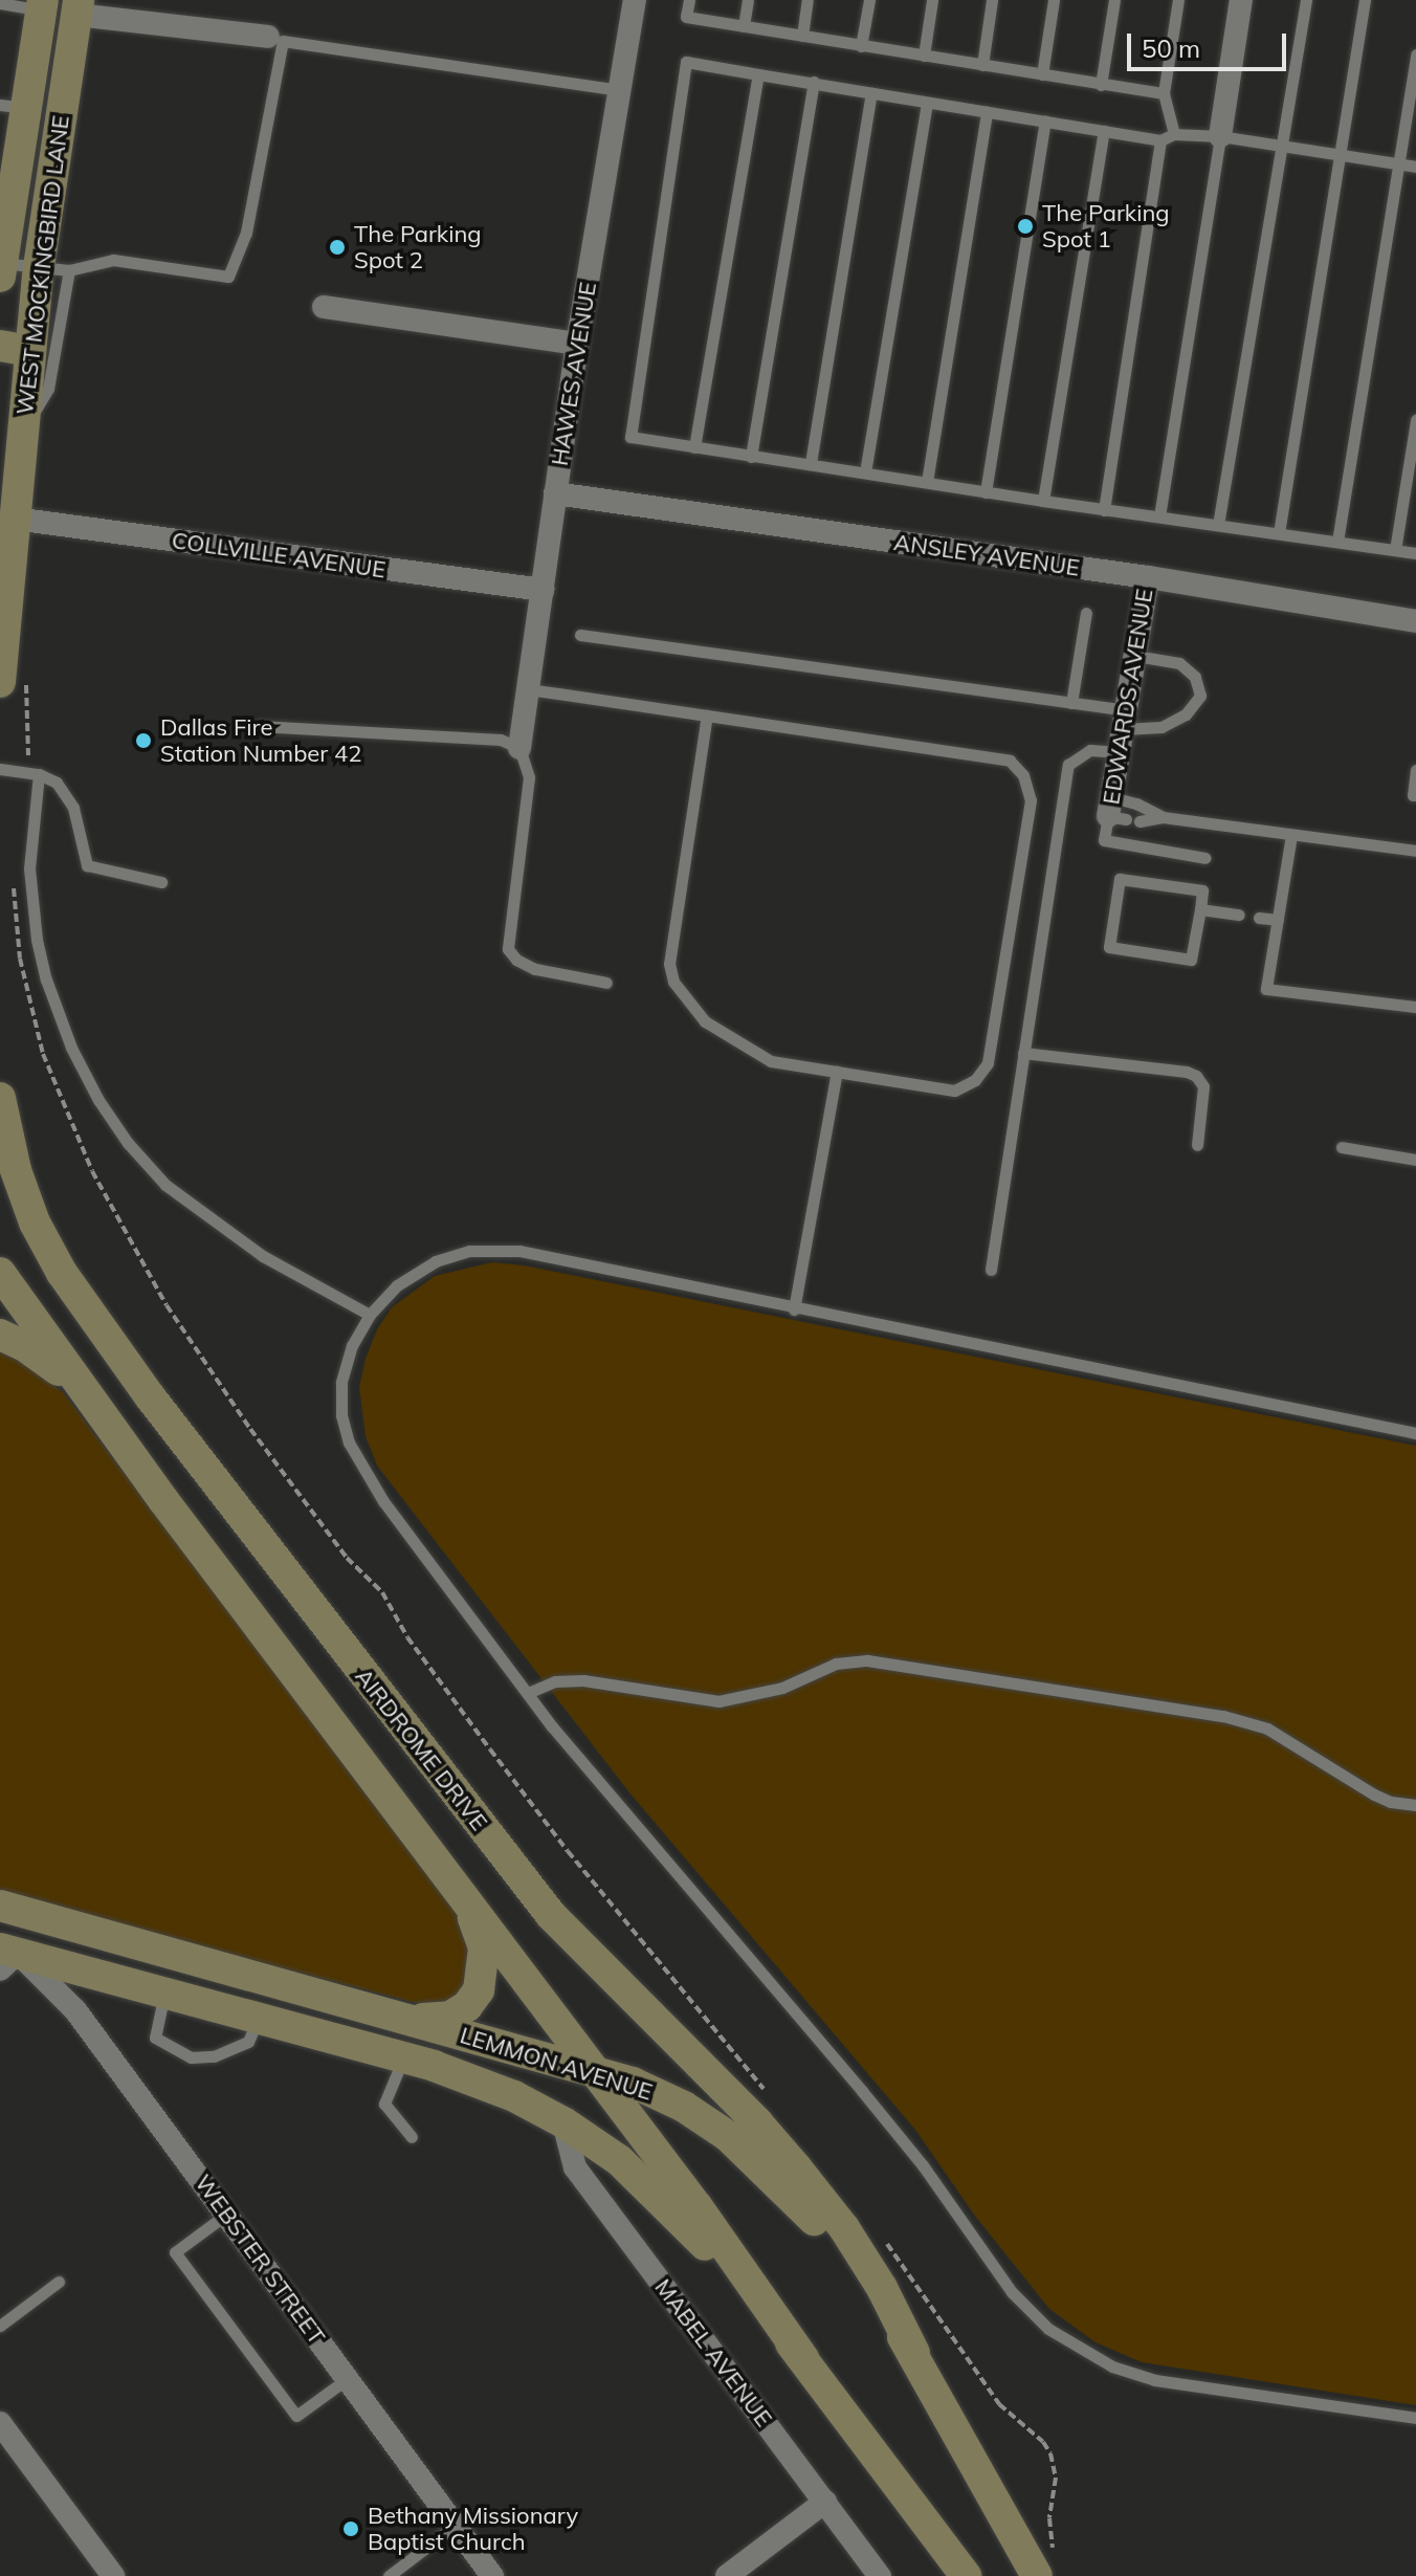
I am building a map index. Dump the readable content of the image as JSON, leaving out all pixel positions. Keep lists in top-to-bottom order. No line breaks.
{"streets":{"main road":["WEST MOCKINGBIRD LANE","AIRDROME DRIVE","LEMMON AVENUE"],"street":["HAWES AVENUE","COLLVILLE AVENUE","ANSLEY AVENUE","EDWARDS AVENUE","WEBSTER STREET","MABEL AVENUE"]},"crossings":[["WEST MOCKINGBIRD LANE","COLLVILLE AVENUE"],["HAWES AVENUE","COLLVILLE AVENUE"],["HAWES AVENUE","ANSLEY AVENUE"],["ANSLEY AVENUE","EDWARDS AVENUE"],["AIRDROME DRIVE","LEMMON AVENUE"],["LEMMON AVENUE","WEBSTER STREET"],["LEMMON AVENUE","MABEL AVENUE"]],"places":["The Parking Spot 1","The Parking Spot 2","Dallas Fire Station Number 42","Bethany Missionary Baptist Church"],"scale_bar":"50 m"}
